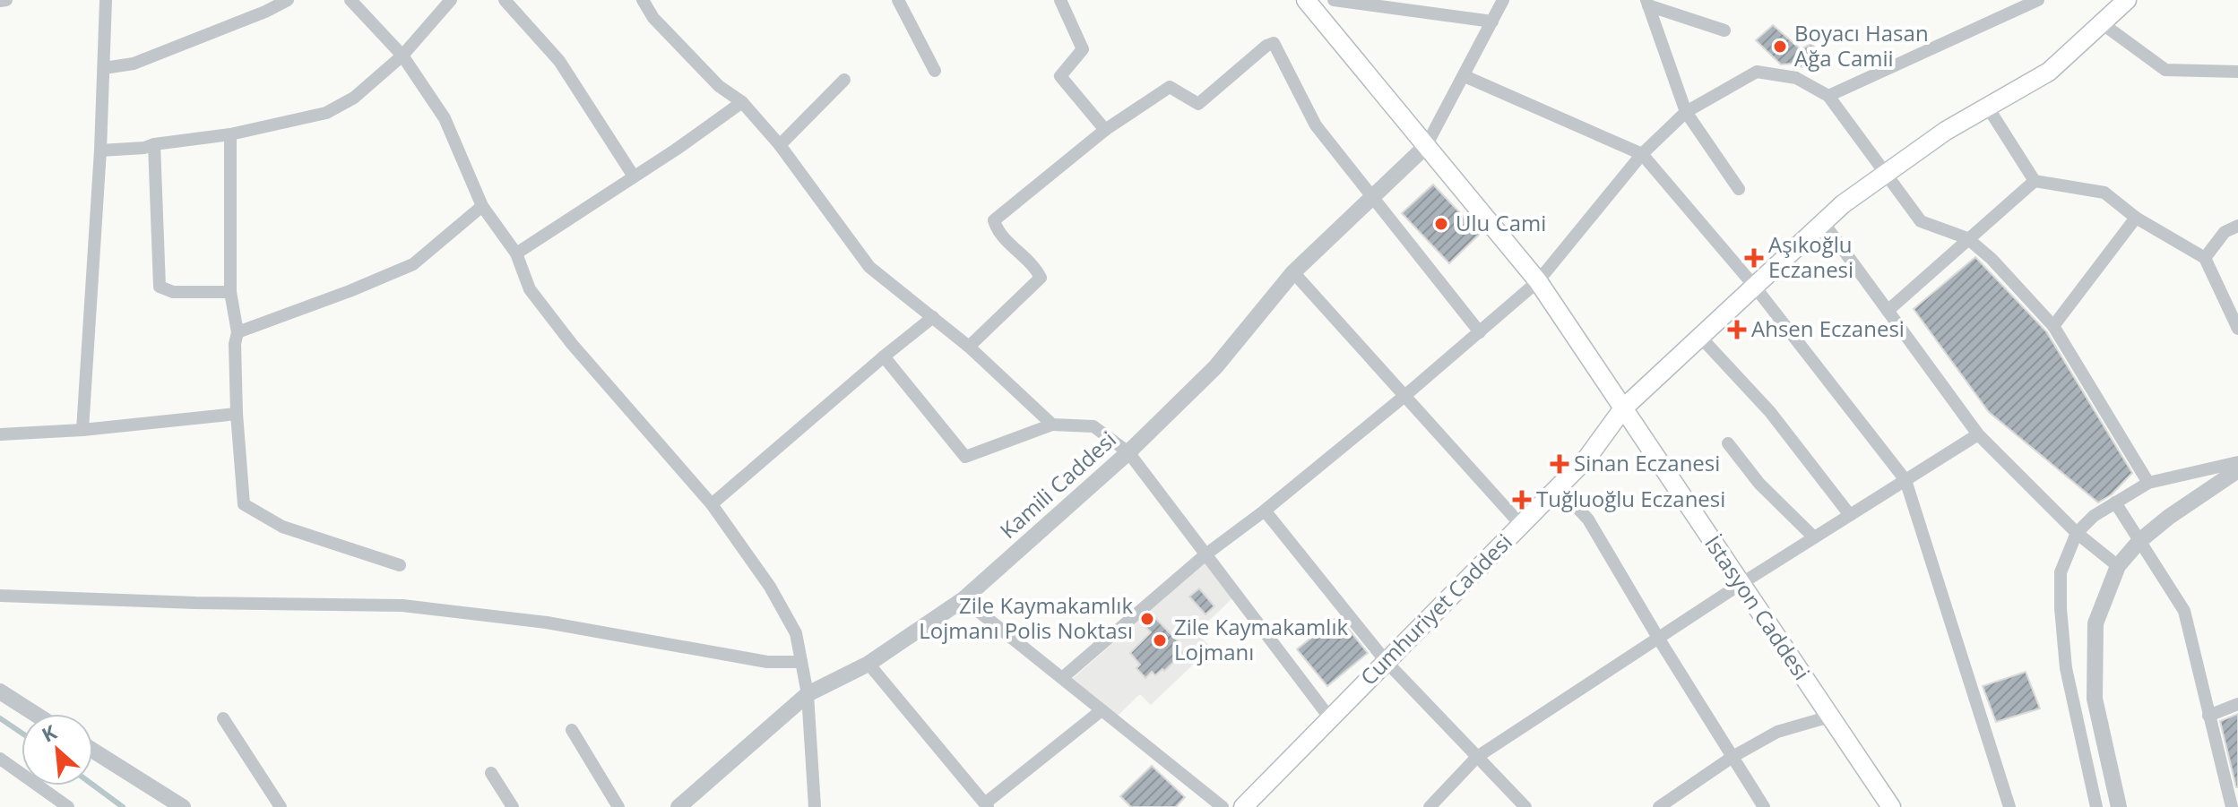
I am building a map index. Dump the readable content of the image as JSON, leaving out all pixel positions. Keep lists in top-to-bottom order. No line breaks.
{"streets":{"main road":["İstasyon Caddesi","Cumhuriyet Caddesi"],"street":["Kamili Caddesi"]},"crossings":[["Kamili Caddesi","İstasyon Caddesi"],["İstasyon Caddesi","Cumhuriyet Caddesi"]],"places":{"other":["Boyacı Hasan Ağa Camii","Ulu Cami","Zile Kaymakamlık Lojmanı Polis Noktası","Zile Kaymakamlık Lojmanı"],"health":["Aşıkoğlu Eczanesi","Ahsen Eczanesi","Sinan Eczanesi","Tuğluoğlu Eczanesi"]},"north":"top left"}
